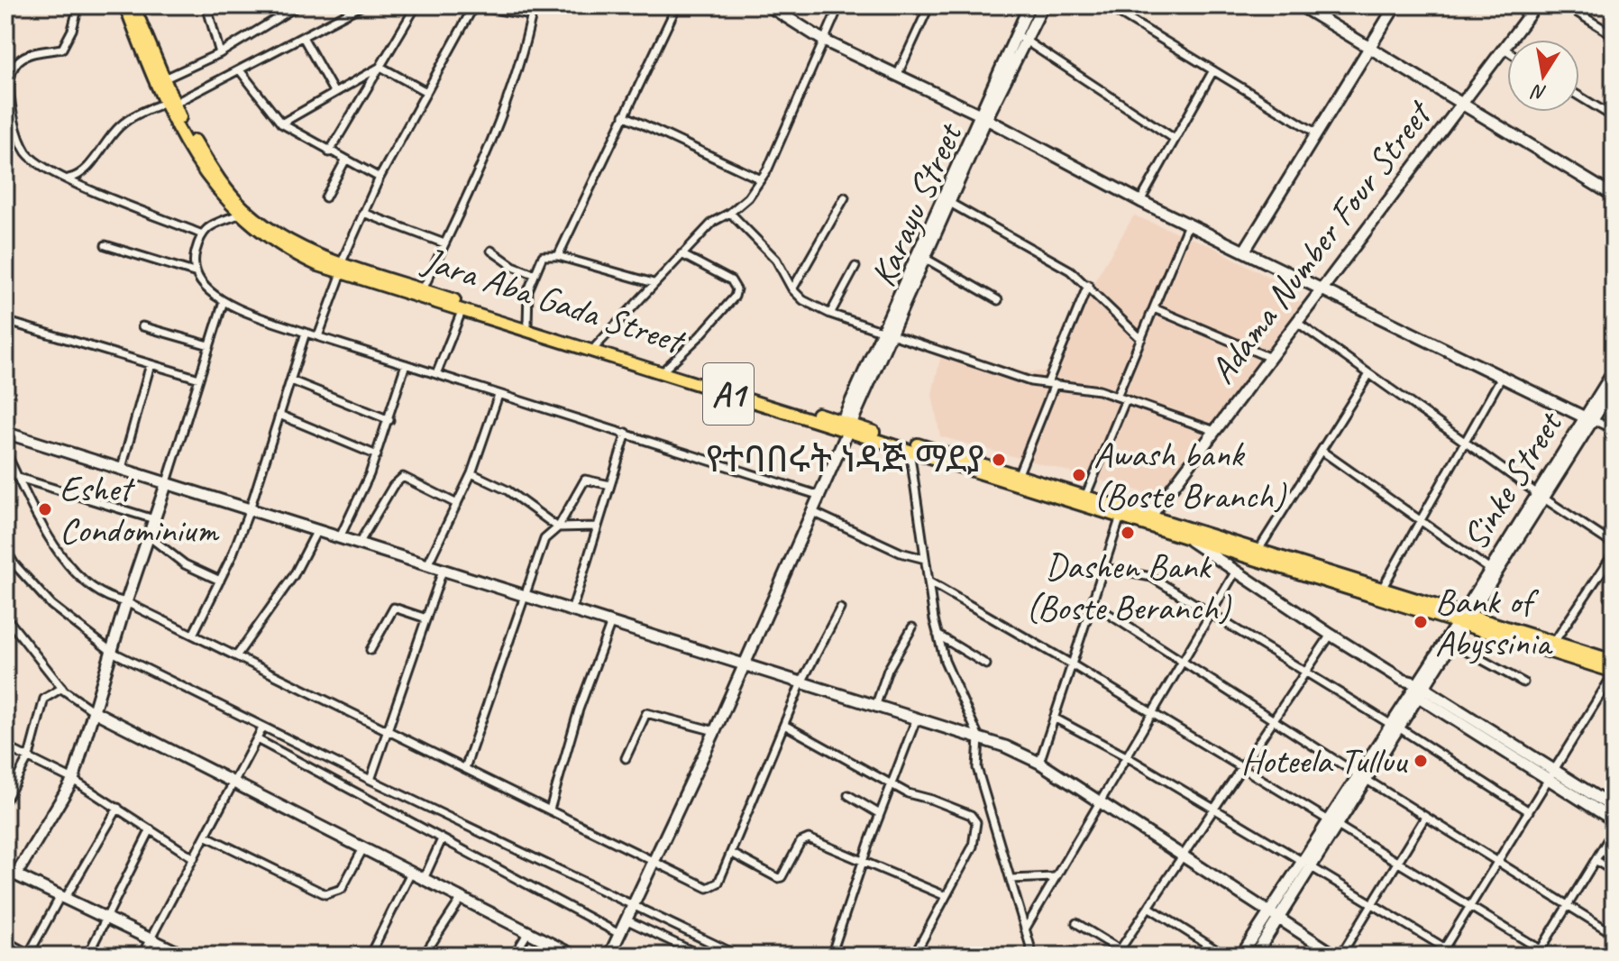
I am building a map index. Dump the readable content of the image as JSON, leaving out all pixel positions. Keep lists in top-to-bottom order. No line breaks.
{"streets":{"main road":["Jara Aba Gada Street","A1"],"street":["Karayu Street","Adama Number Four Street","Sinke Street"]},"crossings":[["Karayu Street","Jara Aba Gada Street"],["Adama Number Four Street","Jara Aba Gada Street"],["Jara Aba Gada Street","Sinke Street"]],"places":["የተባበሩት ነዳጅ ማደያ","Awash bank (Boste Branch)","Eshet Condominium","Dashen Bank (Boste Beranch)","Bank of Abyssinia","Hoteela Tulluu"],"north":"bottom"}
